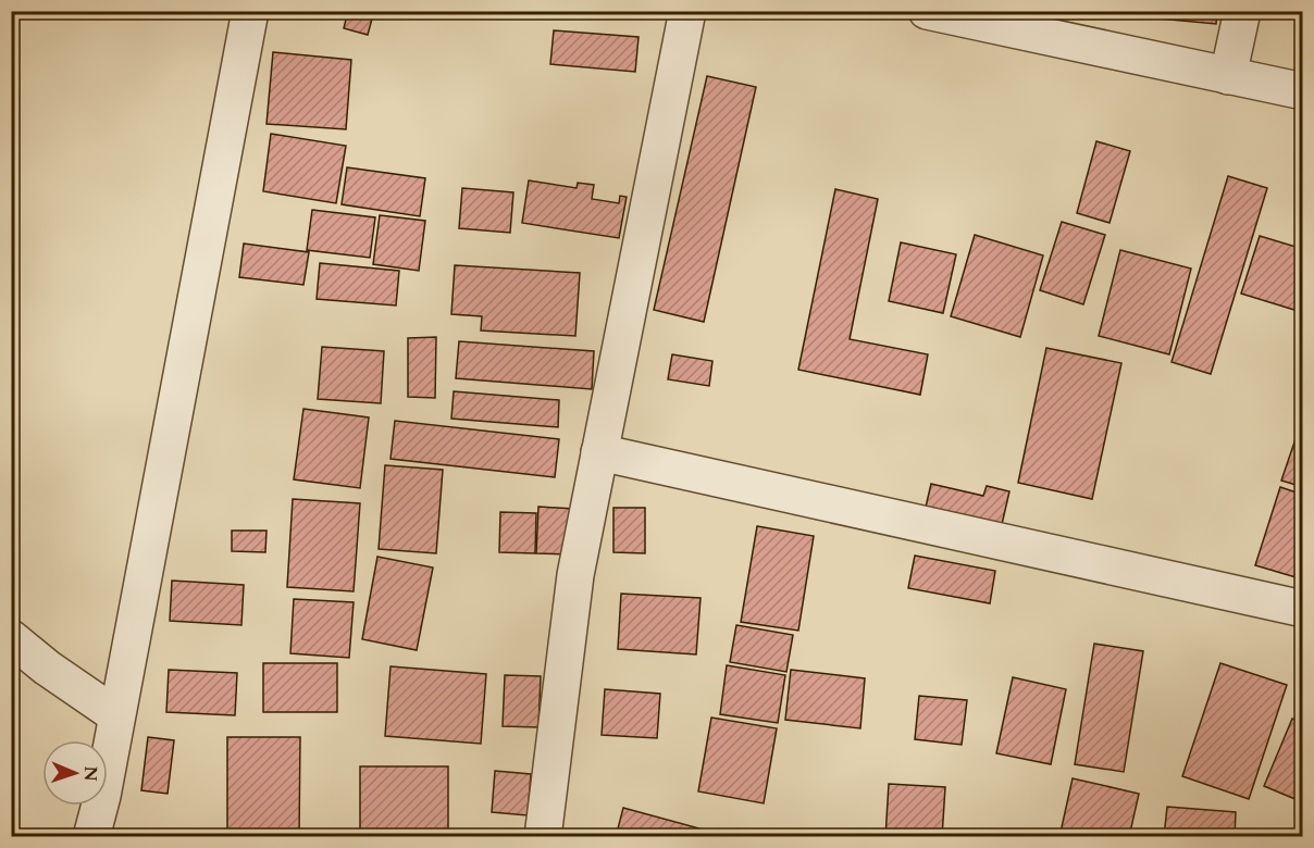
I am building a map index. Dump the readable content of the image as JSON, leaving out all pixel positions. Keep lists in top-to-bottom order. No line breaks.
{"north":"right"}
